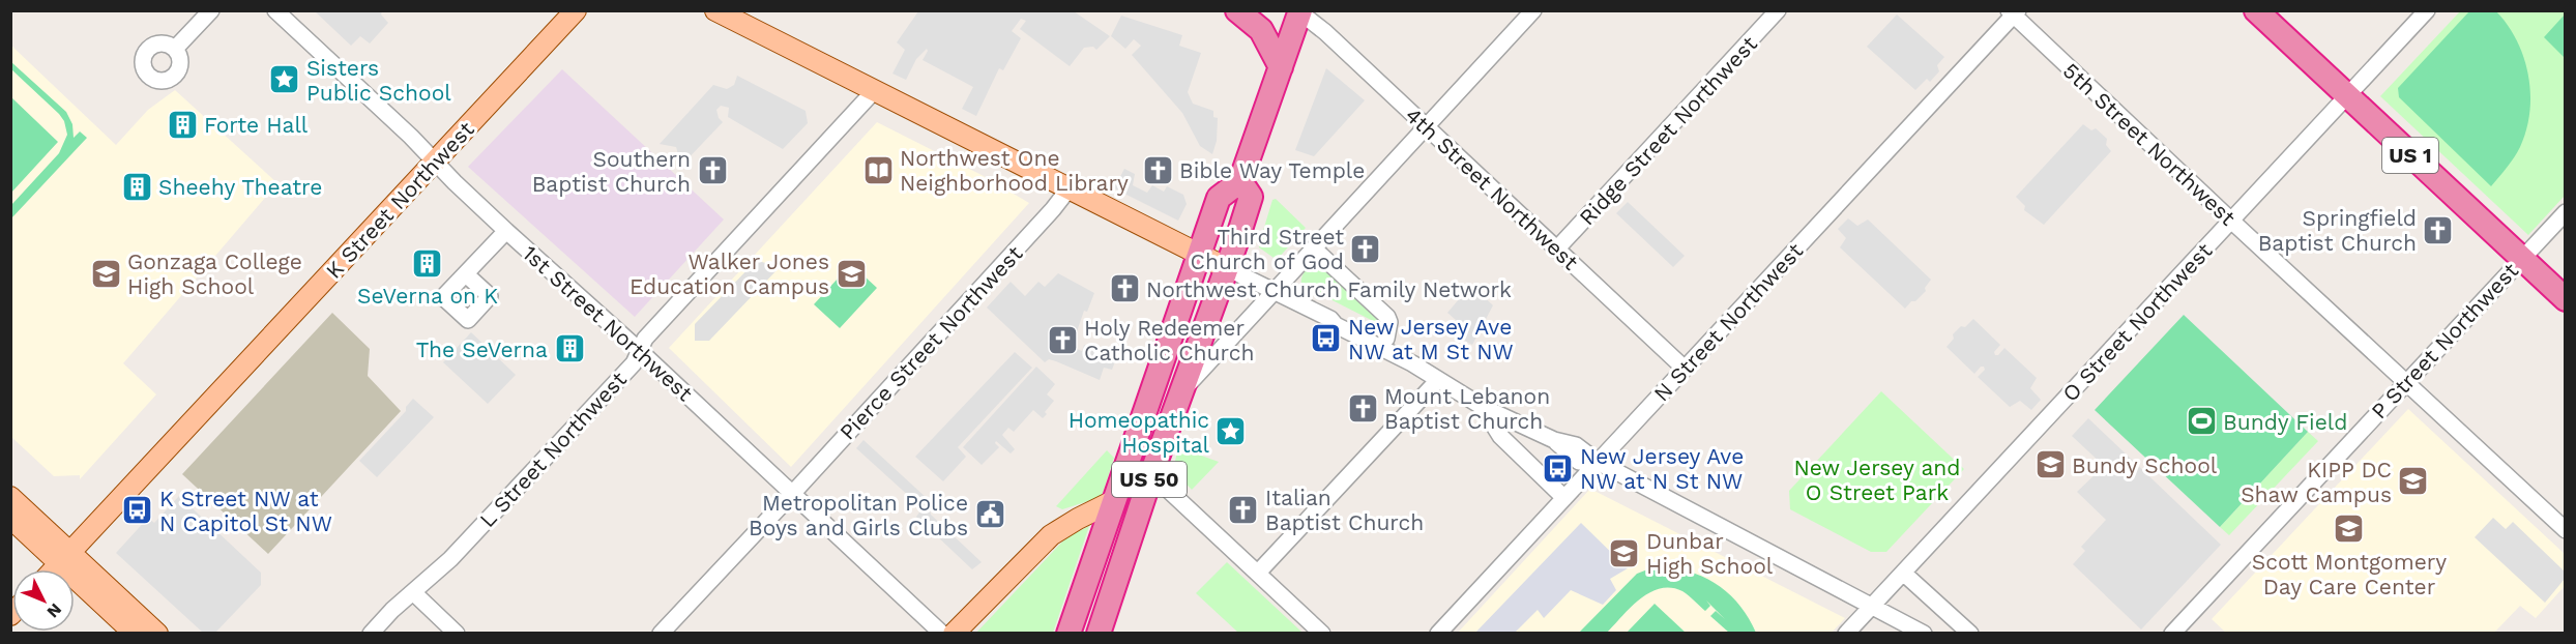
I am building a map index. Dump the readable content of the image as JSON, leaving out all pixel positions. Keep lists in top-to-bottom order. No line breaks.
{"streets":{"highway":["US 1","US 50"],"main road":["K Street Northwest"],"street":["Ridge Street Northwest","5th Street Northwest","4th Street Northwest","N Street Northwest","O Street Northwest","1st Street Northwest","P Street Northwest","Pierce Street Northwest","L Street Northwest"]},"crossings":[["Ridge Street Northwest","4th Street Northwest"],["5th Street Northwest","N Street Northwest"],["5th Street Northwest","O Street Northwest"],["5th Street Northwest","P Street Northwest"],["US 1","O Street Northwest"],["US 1","P Street Northwest"],["4th Street Northwest","N Street Northwest"],["4th Street Northwest","US 50"],["K Street Northwest","1st Street Northwest"],["1st Street Northwest","Pierce Street Northwest"],["1st Street Northwest","L Street Northwest"]],"parks":["New Jersey and O Street Park"],"places":{"place":["Sisters Public School","Homeopathic Hospital"],"building":["Forte Hall","Sheehy Theatre","SeVerna on K","The SeVerna"],"library":["Northwest One Neighborhood Library"],"church":["Bible Way Temple","Southern Baptist Church","Springfield Baptist Church","Third Street Church of God","Northwest Church Family Network","Holy Redeemer Catholic Church","Mount Lebanon Baptist Church","Italian Baptist Church"],"school or university":["Gonzaga College High School","Walker Jones Education Campus","Bundy School","KIPP DC Shaw Campus","Scott Montgomery Day Care Center","Dunbar High School"],"bus stop":["New Jersey Ave NW at M St NW","New Jersey Ave NW at N St NW","K Street NW at N Capitol St NW"],"sports":["Bundy Field"],"public building":["Metropolitan Police Boys and Girls Clubs"]},"north":"bottom right"}
